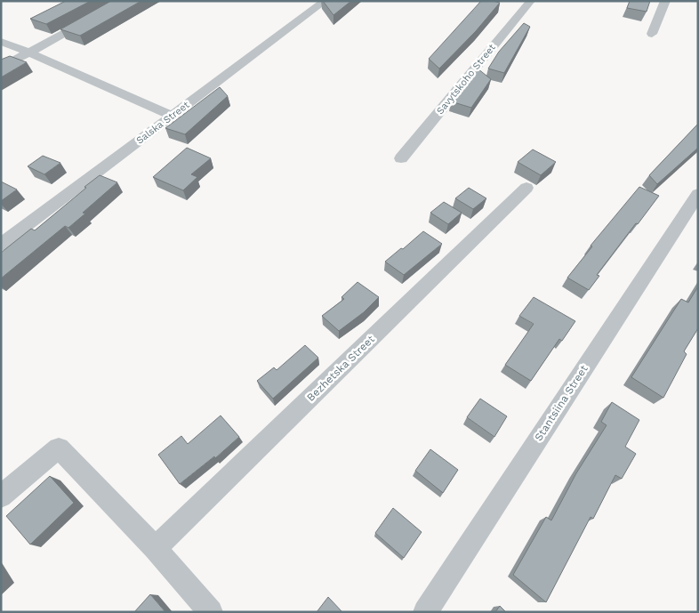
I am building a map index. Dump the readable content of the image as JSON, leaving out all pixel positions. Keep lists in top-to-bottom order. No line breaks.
{"streets":{"street":["Savytskoho Street","Salska Street","Bezhetska Street","Stantsiina Street"]}}
